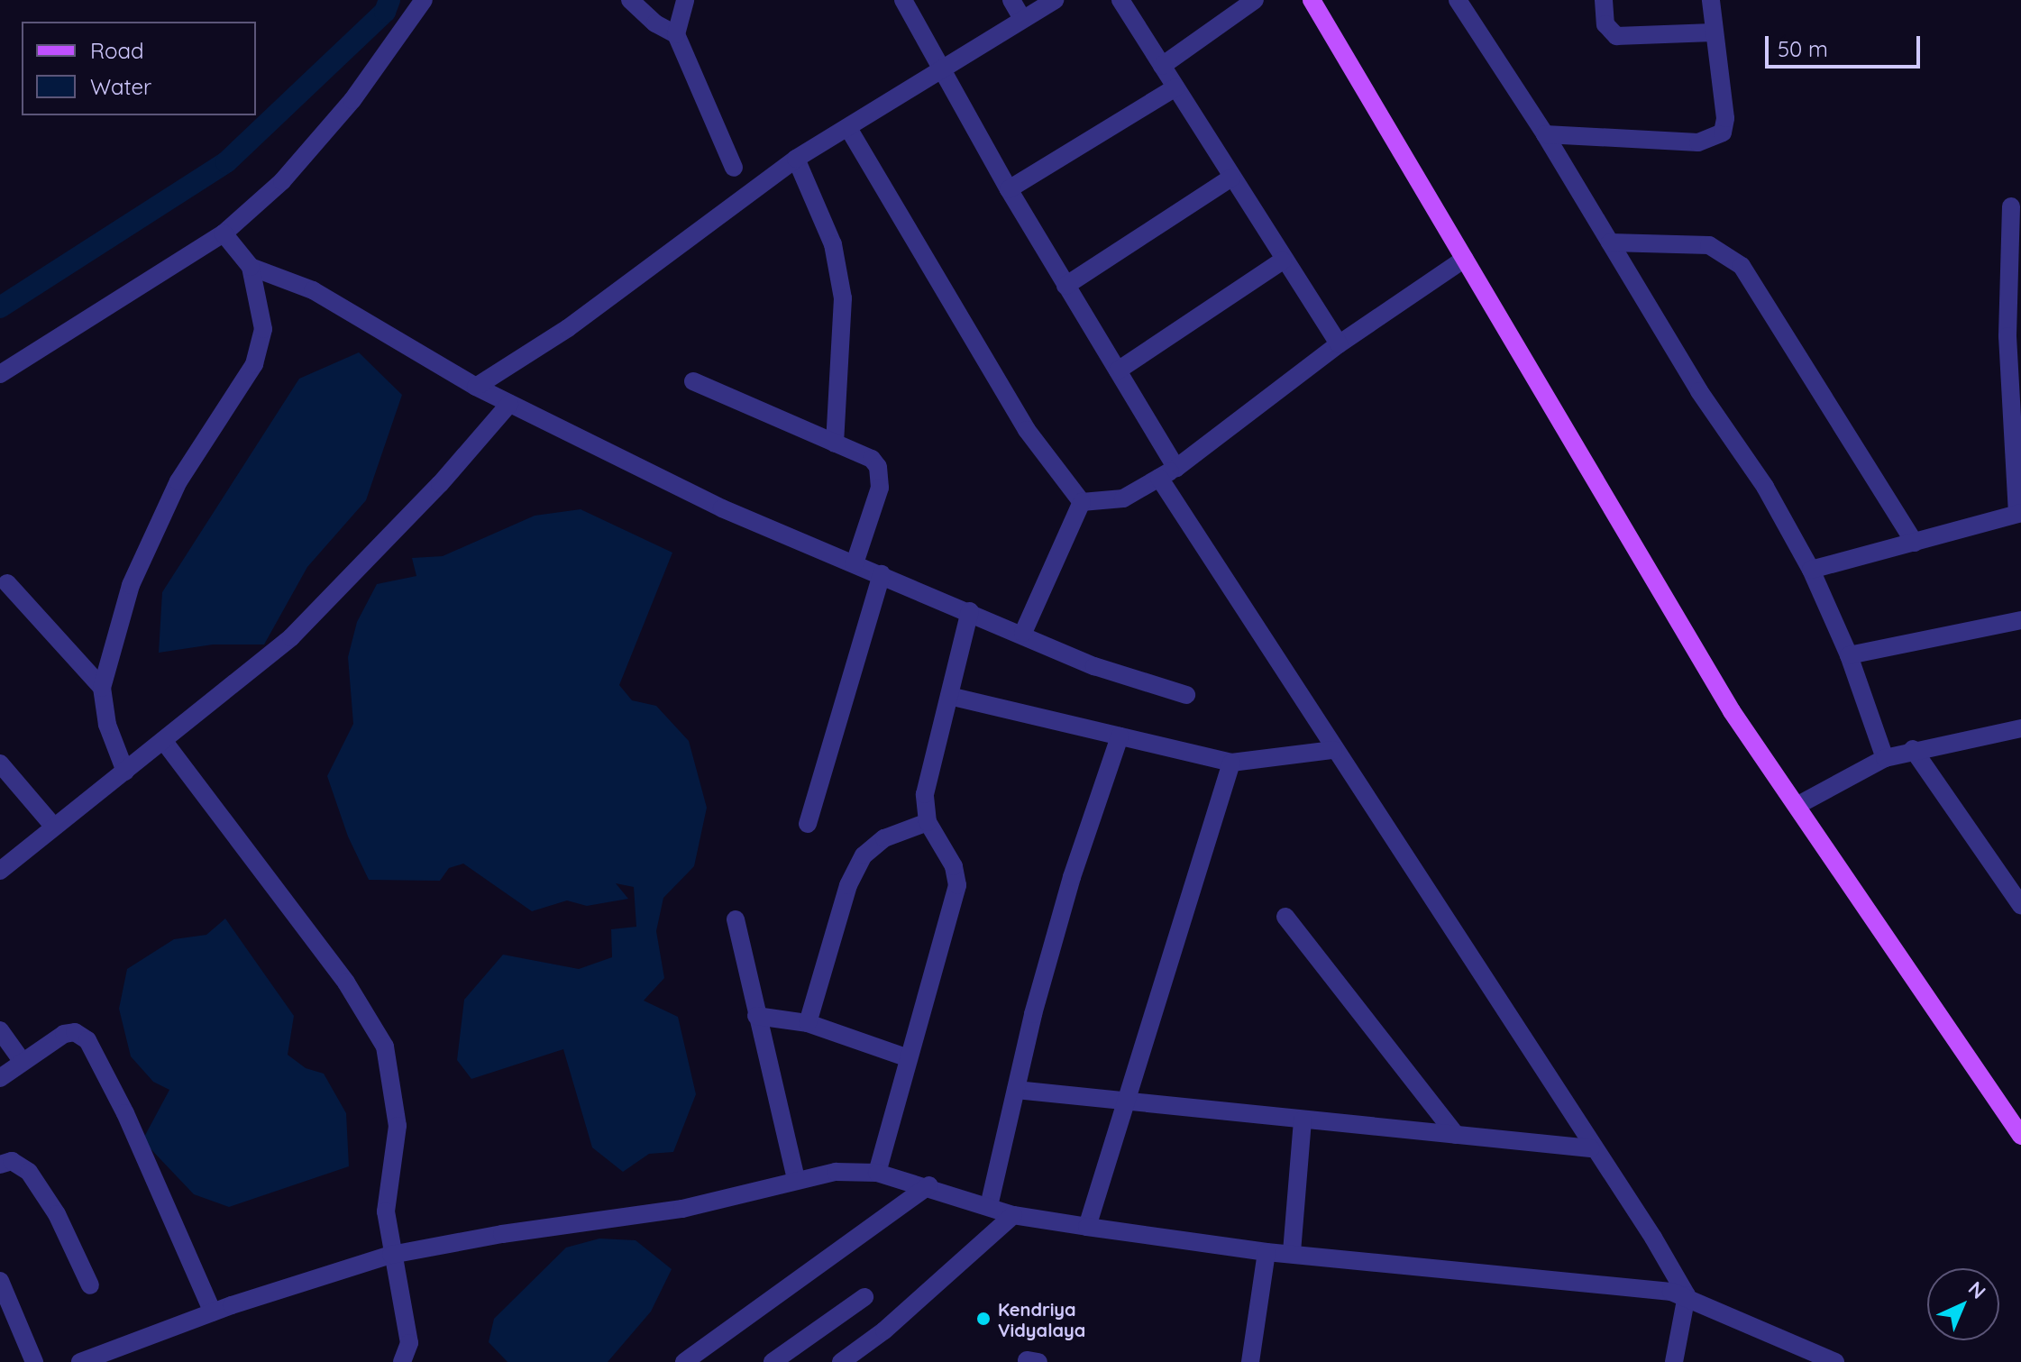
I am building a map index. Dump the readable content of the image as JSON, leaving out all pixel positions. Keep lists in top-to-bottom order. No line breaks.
{"places":["Kendriya Vidyalaya"],"legend":["Road","Water"],"scale_bar":"50 m","north":"top right"}
